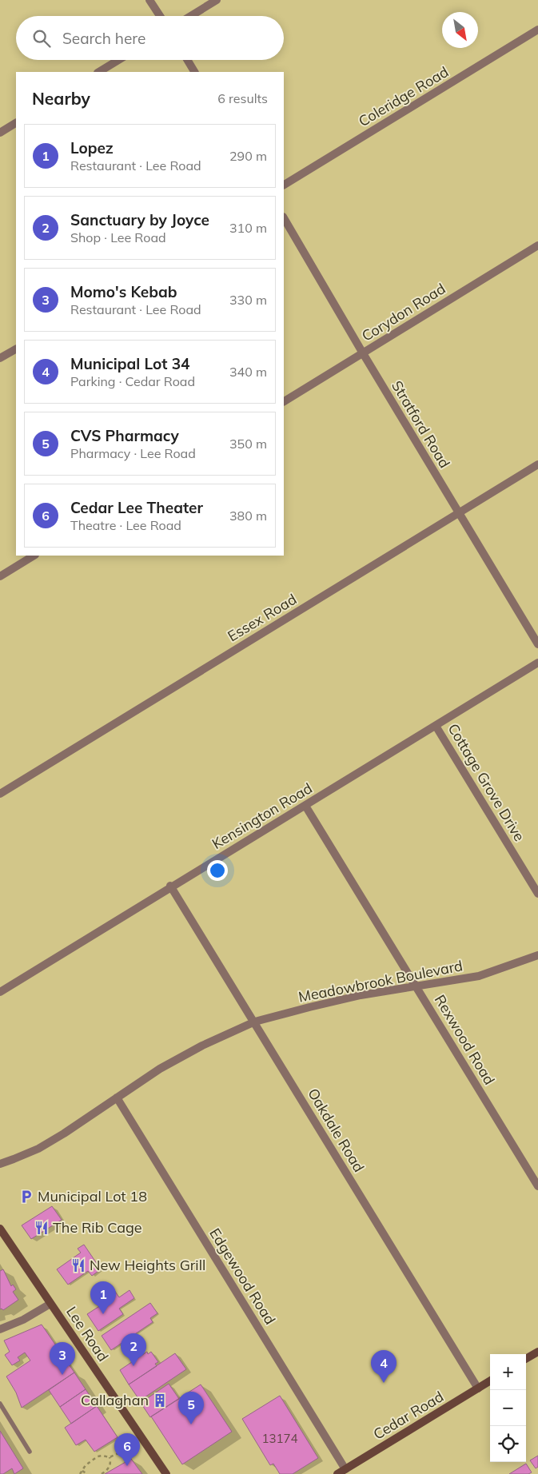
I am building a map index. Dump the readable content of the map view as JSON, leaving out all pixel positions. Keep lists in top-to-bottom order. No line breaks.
{"streets":{"main road":["Lee Road","Cedar Road"],"street":["Coleridge Road","Corydon Road","Stratford Road","Essex Road","Cottage Grove Drive","Kensington Road","Meadowbrook Boulevard","Rexwood Road","Oakdale Road","Edgewood Road"]},"crossings":[["Corydon Road","Stratford Road"],["Stratford Road","Essex Road"],["Cottage Grove Drive","Kensington Road"],["Kensington Road","Rexwood Road"],["Kensington Road","Oakdale Road"],["Meadowbrook Boulevard","Rexwood Road"],["Meadowbrook Boulevard","Oakdale Road"],["Meadowbrook Boulevard","Edgewood Road"],["Oakdale Road","Cedar Road"],["Edgewood Road","Cedar Road"]],"places":{"parking":["Municipal Lot 18"],"restaurant":["The Rib Cage","New Heights Grill"],"building":["Callaghan"]},"house_numbers":["13174"],"north":"bottom right","page":{"search":"Search here","heading":["Nearby","6 results"],"list":[{"mark":"1","name":"Lopez","note":"Restaurant · Lee Road","value":"290 m"},{"mark":"2","name":"Sanctuary by Joyce","note":"Shop · Lee Road","value":"310 m"},{"mark":"3","name":"Momo's Kebab","note":"Restaurant · Lee Road","value":"330 m"},{"mark":"4","name":"Municipal Lot 34","note":"Parking · Cedar Road","value":"340 m"},{"mark":"5","name":"CVS Pharmacy","note":"Pharmacy · Lee Road","value":"350 m"},{"mark":"6","name":"Cedar Lee Theater","note":"Theatre · Lee Road","value":"380 m"}],"pins":["1","2","3","4","5","6"],"map_buttons":["+","−"]}}
